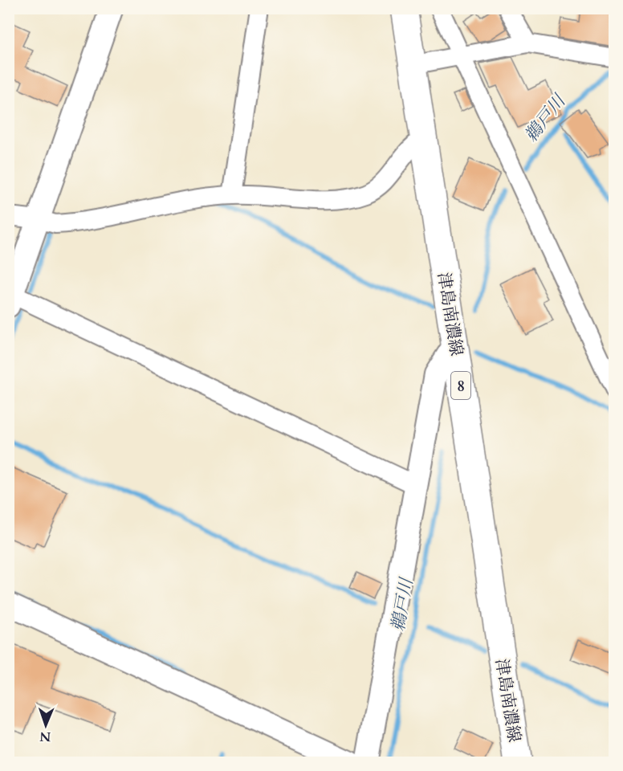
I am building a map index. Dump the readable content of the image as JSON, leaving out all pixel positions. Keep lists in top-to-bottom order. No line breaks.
{"streets":{"main road":["津島南濃線","8"]},"water":["鵜戸川"],"north":"bottom"}
